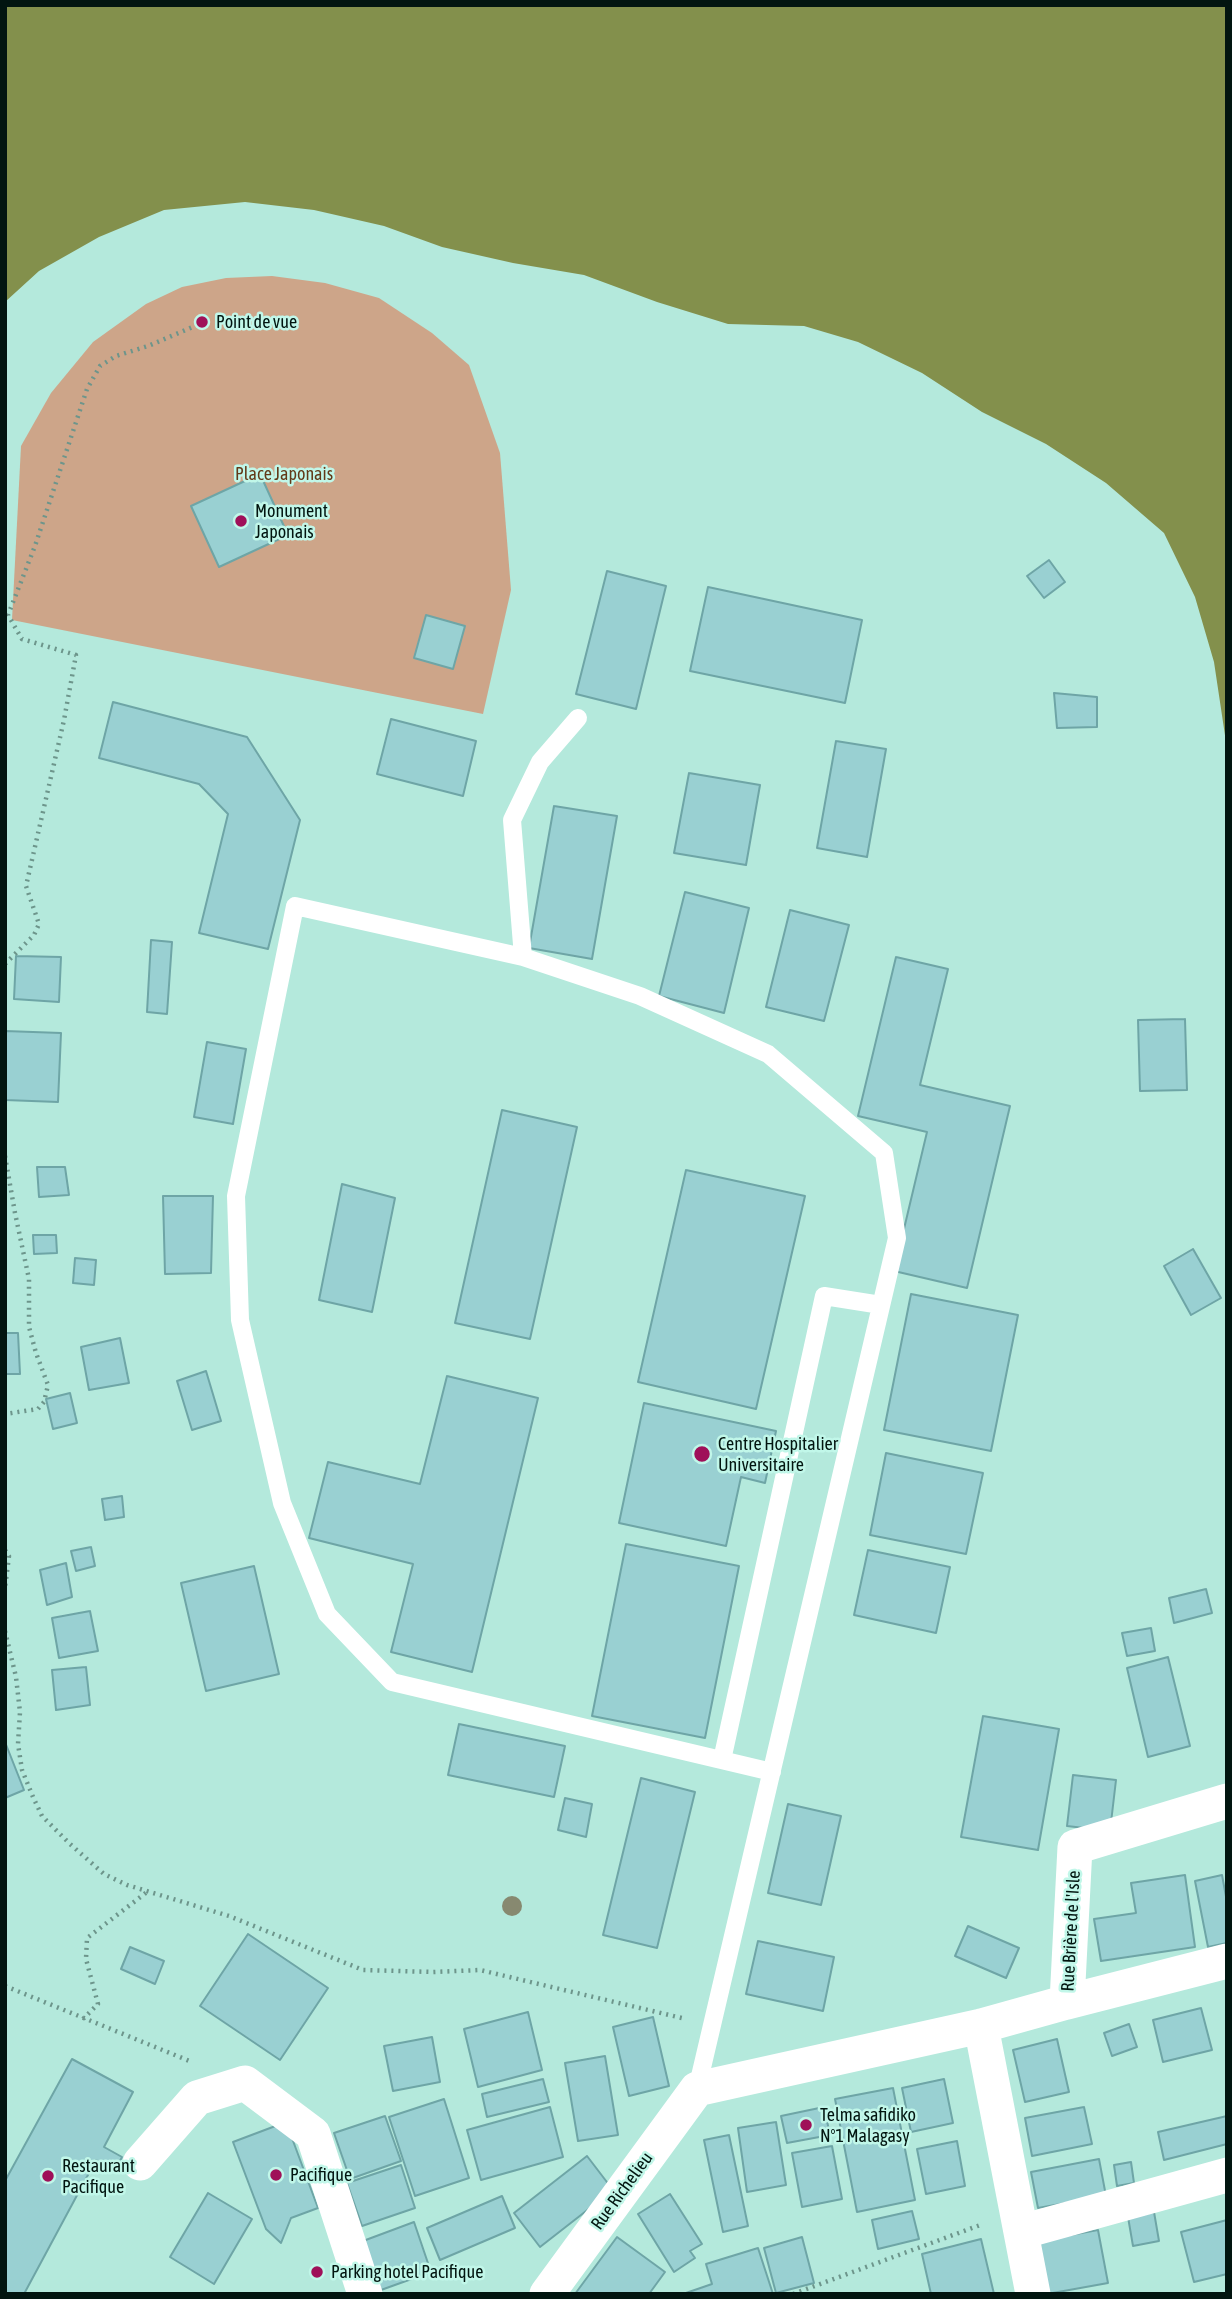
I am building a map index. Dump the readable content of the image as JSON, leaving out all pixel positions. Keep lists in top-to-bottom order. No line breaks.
{"streets":{"street":["Rue Brière de l'Isle","Rue Richelieu"]},"crossings":[["Rue Brière de l'Isle","Rue Richelieu"]],"parks":["Place Japonais"],"places":["Point de vue","Monument Japonais","Centre Hospitalier Universitaire","Telma safidiko N°1 Malagasy","Pacifique","Restaurant Pacifique","Parking hotel Pacifique"]}
